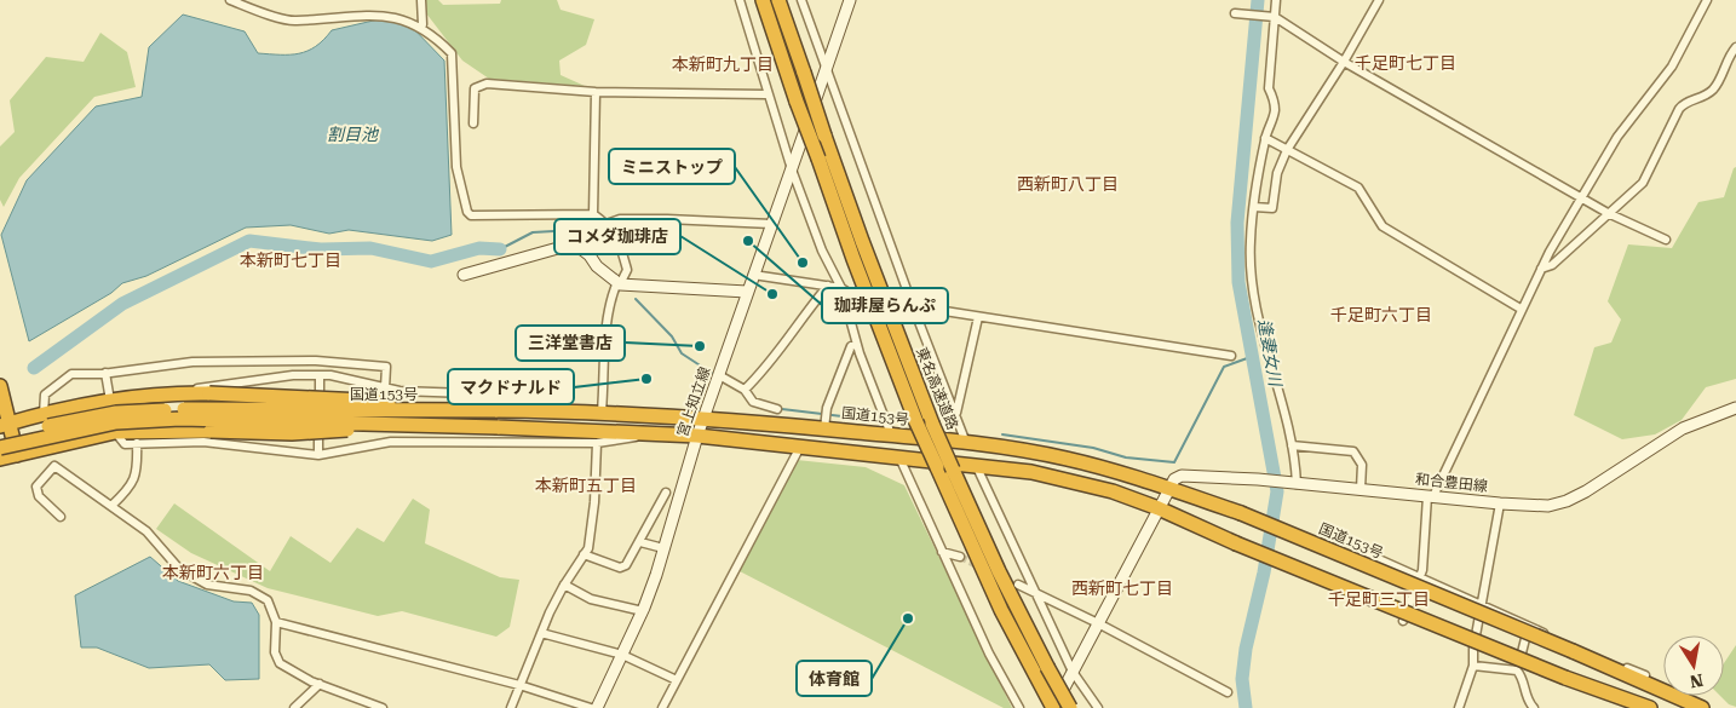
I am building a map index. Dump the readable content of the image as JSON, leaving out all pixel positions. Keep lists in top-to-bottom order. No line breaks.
{"streets":{"highway":["東名高速道路","国道153号"],"main road":["宮上知立線","和合豊田線"]},"crossings":[["国道153号","宮上知立線"],["国道153号","和合豊田線"]],"districts":["千足町七丁目","本新町九丁目","西新町八丁目","本新町七丁目","千足町六丁目","本新町五丁目","本新町六丁目","西新町七丁目","千足町三丁目"],"water":["割目池","逢妻女川"],"places":["珈琲屋らんぷ","ミニストップ","コメダ珈琲店","三洋堂書店","マクドナルド","体育館"],"north":"bottom"}
